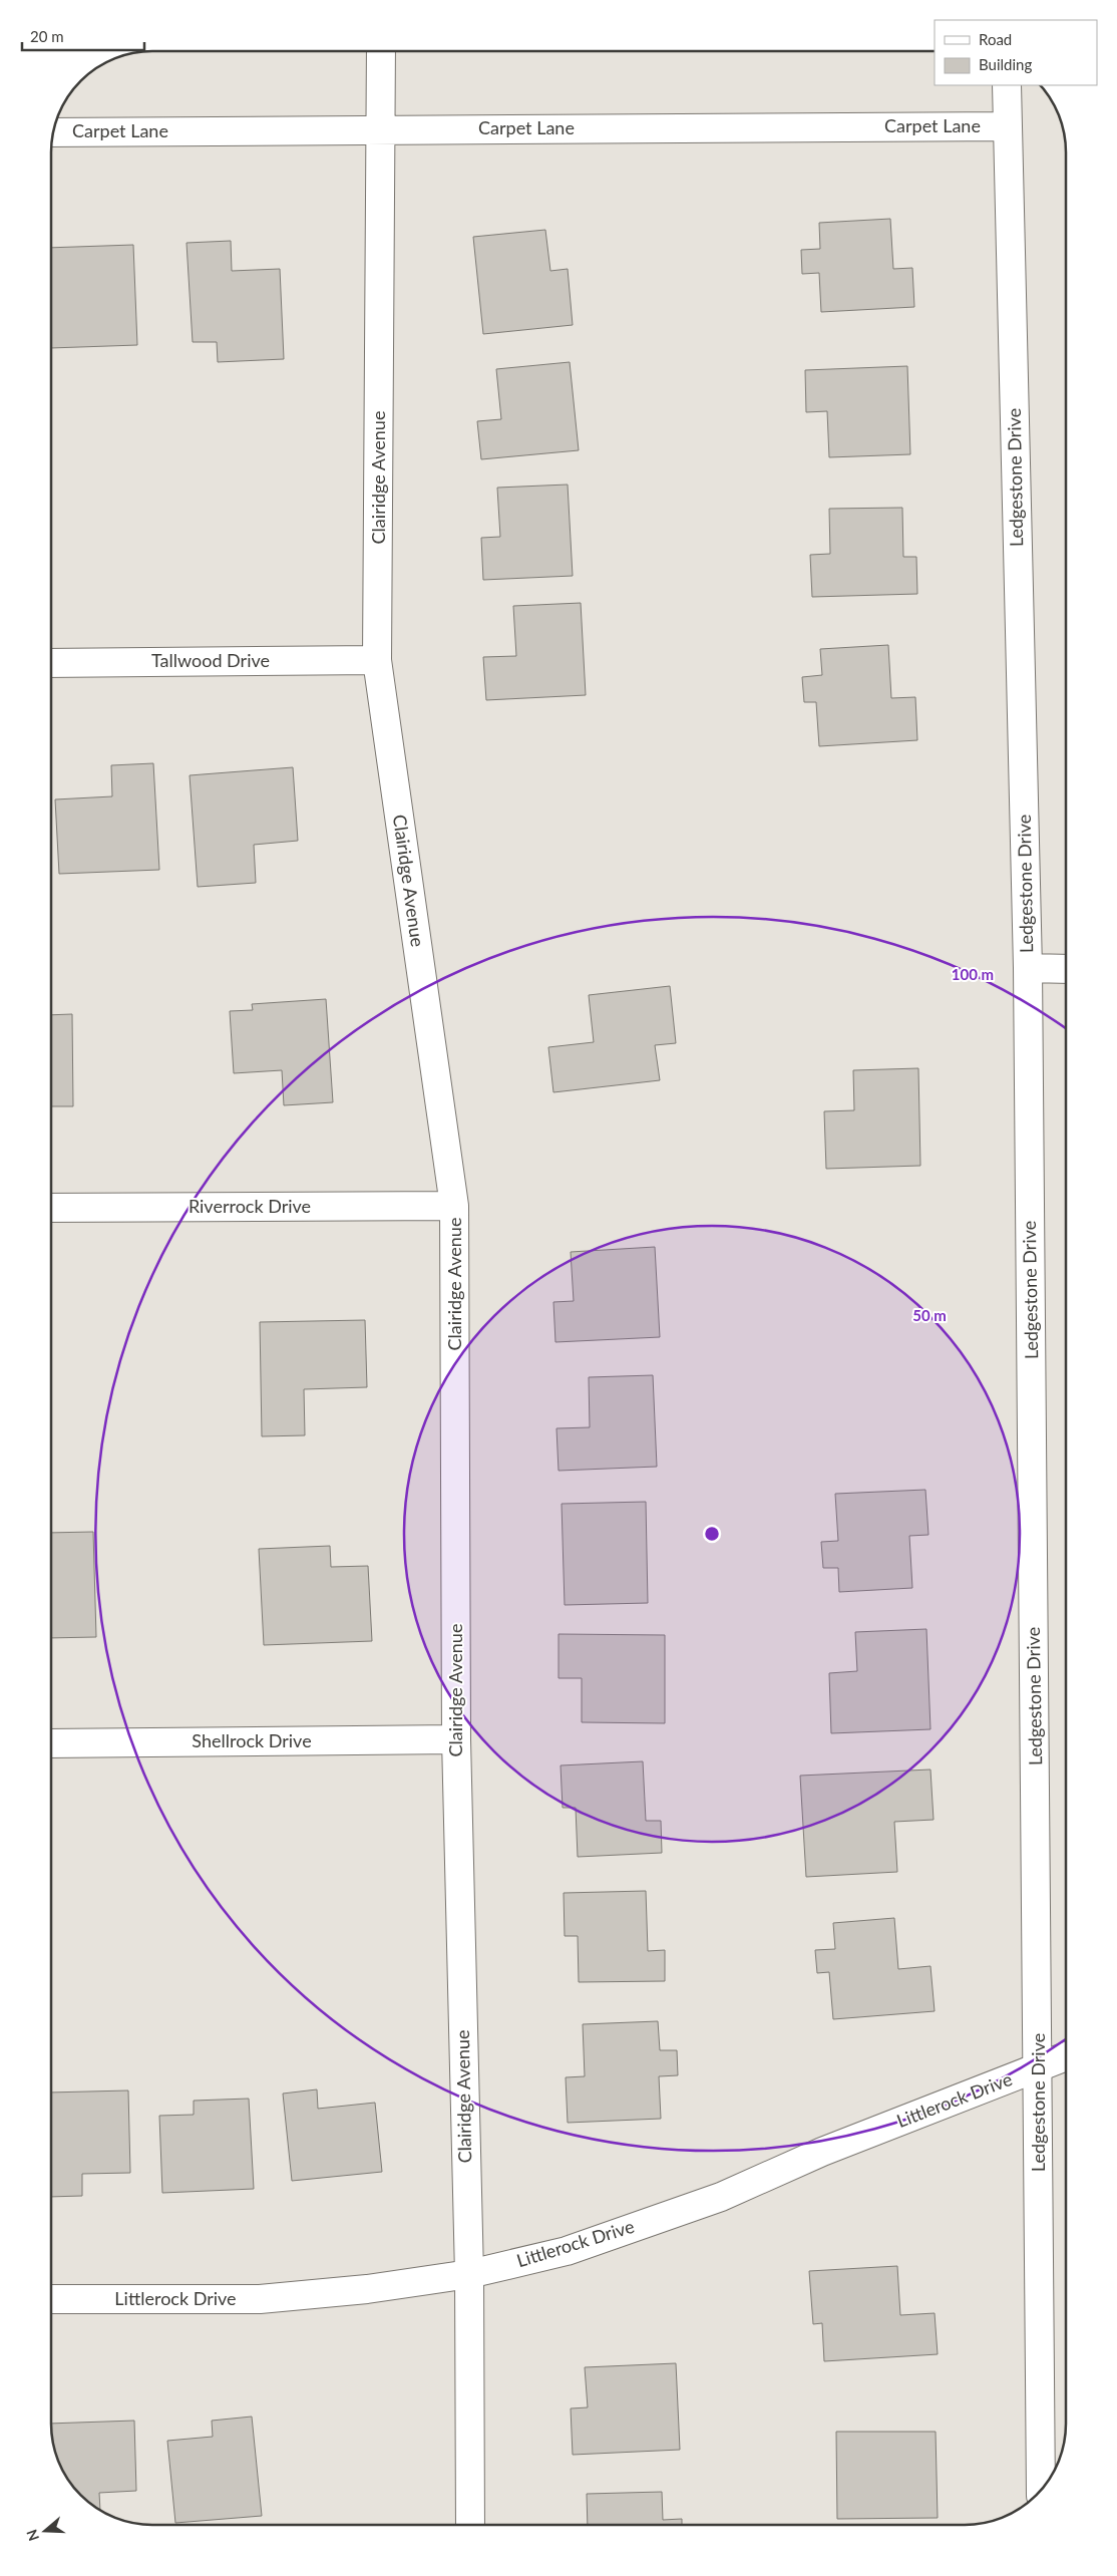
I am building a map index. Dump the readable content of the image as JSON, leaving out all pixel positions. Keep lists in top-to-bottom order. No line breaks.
{"streets":{"street":["Carpet Lane","Clairidge Avenue","Ledgestone Drive","Tallwood Drive","Riverrock Drive","Shellrock Drive","Littlerock Drive"]},"crossings":[["Carpet Lane","Clairidge Avenue"],["Carpet Lane","Ledgestone Drive"],["Clairidge Avenue","Tallwood Drive"],["Clairidge Avenue","Riverrock Drive"],["Clairidge Avenue","Shellrock Drive"],["Clairidge Avenue","Littlerock Drive"],["Ledgestone Drive","Littlerock Drive"]],"legend":["Road","Building"],"scale_bar":"20 m","north":"left","rings":["100 m","50 m"]}
